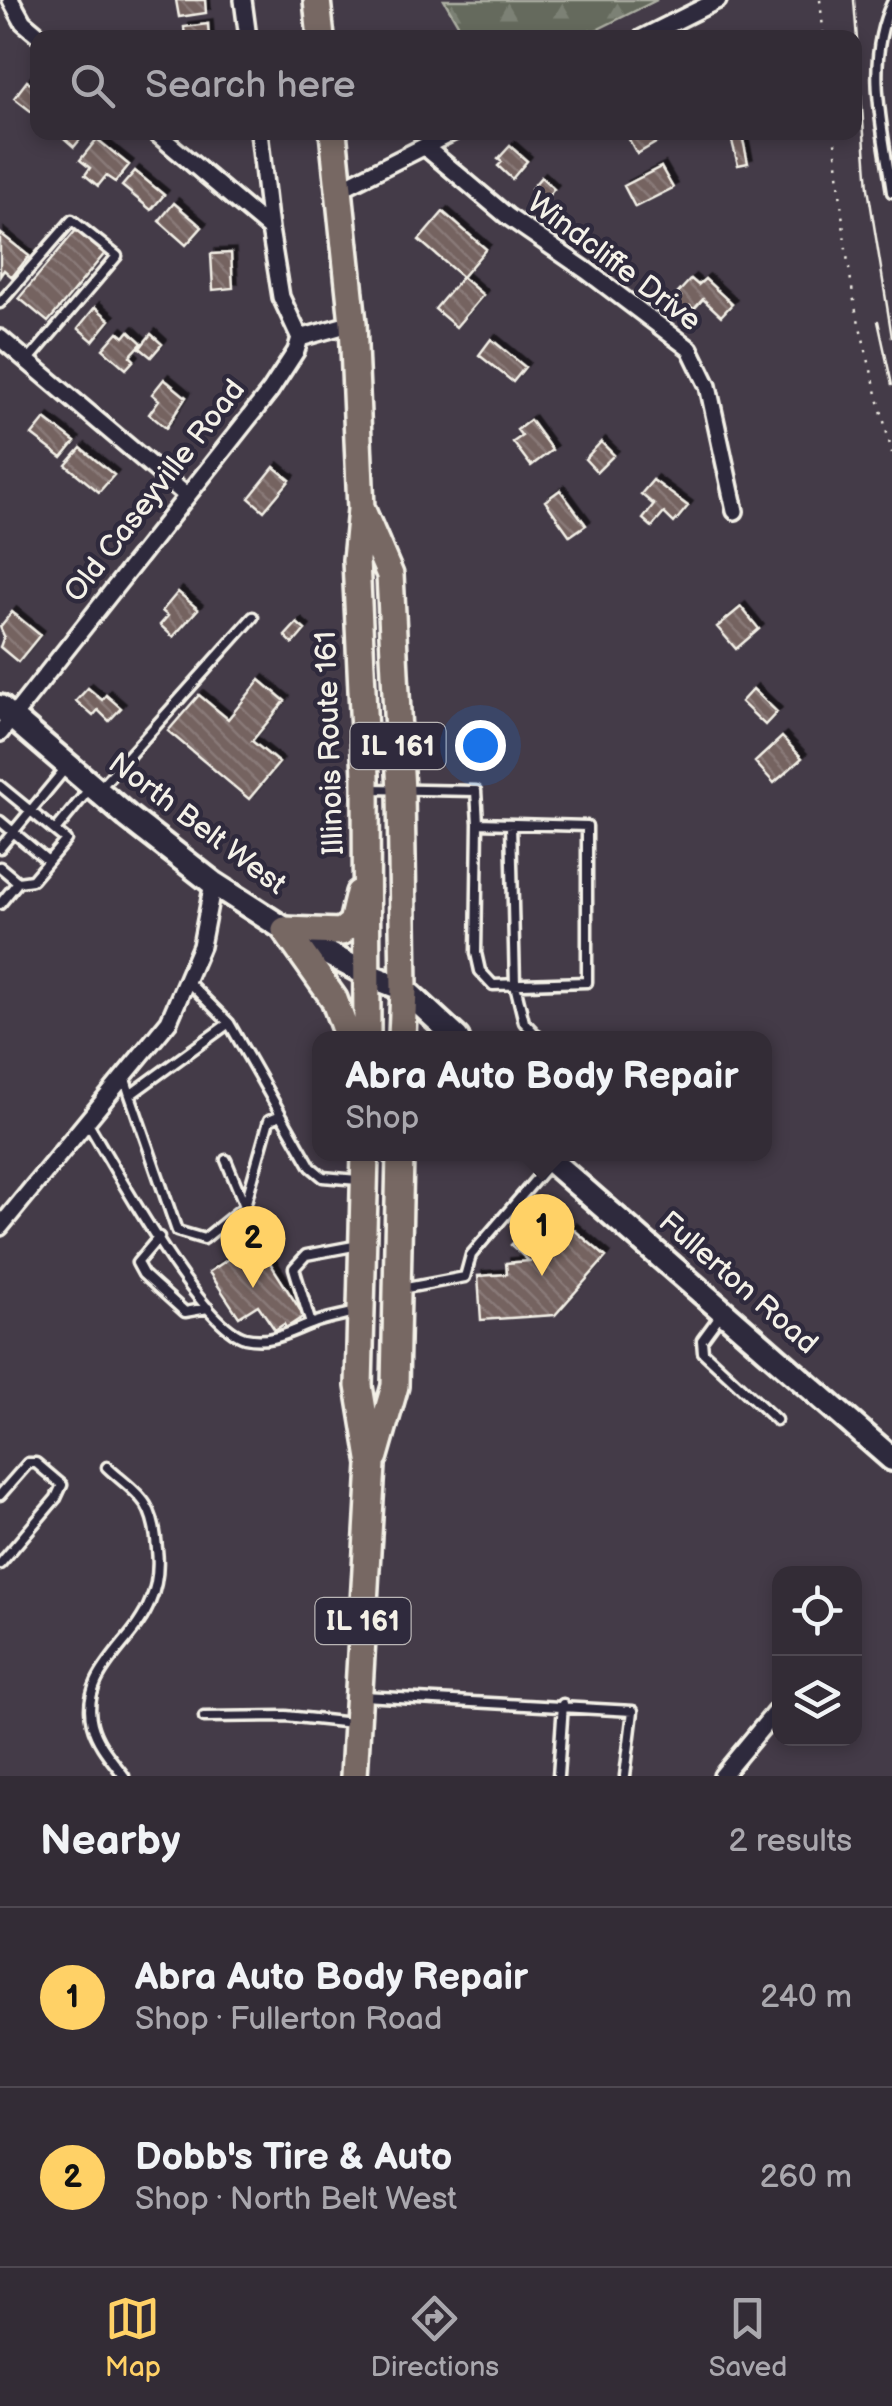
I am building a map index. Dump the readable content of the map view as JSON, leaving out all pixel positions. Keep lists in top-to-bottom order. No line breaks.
{"streets":{"main road":["Illinois Route 161","IL 161"],"street":["Windcliffe Drive","Old Caseyville Road","North Belt West","Fullerton Road"]},"crossings":[["Old Caseyville Road","North Belt West"],["Illinois Route 161","IL 161"],["Illinois Route 161","North Belt West"],["IL 161","North Belt West"]],"page":{"search":"Search here","popup":["Abra Auto Body Repair","Shop"],"pins":["1","2"],"heading":["Nearby","2 results"],"list":[{"mark":"1","name":"Abra Auto Body Repair","note":"Shop · Fullerton Road","value":"240 m"},{"mark":"2","name":"Dobb's Tire & Auto","note":"Shop · North Belt West","value":"260 m"}],"nav":["Map","Directions","Saved"]}}
